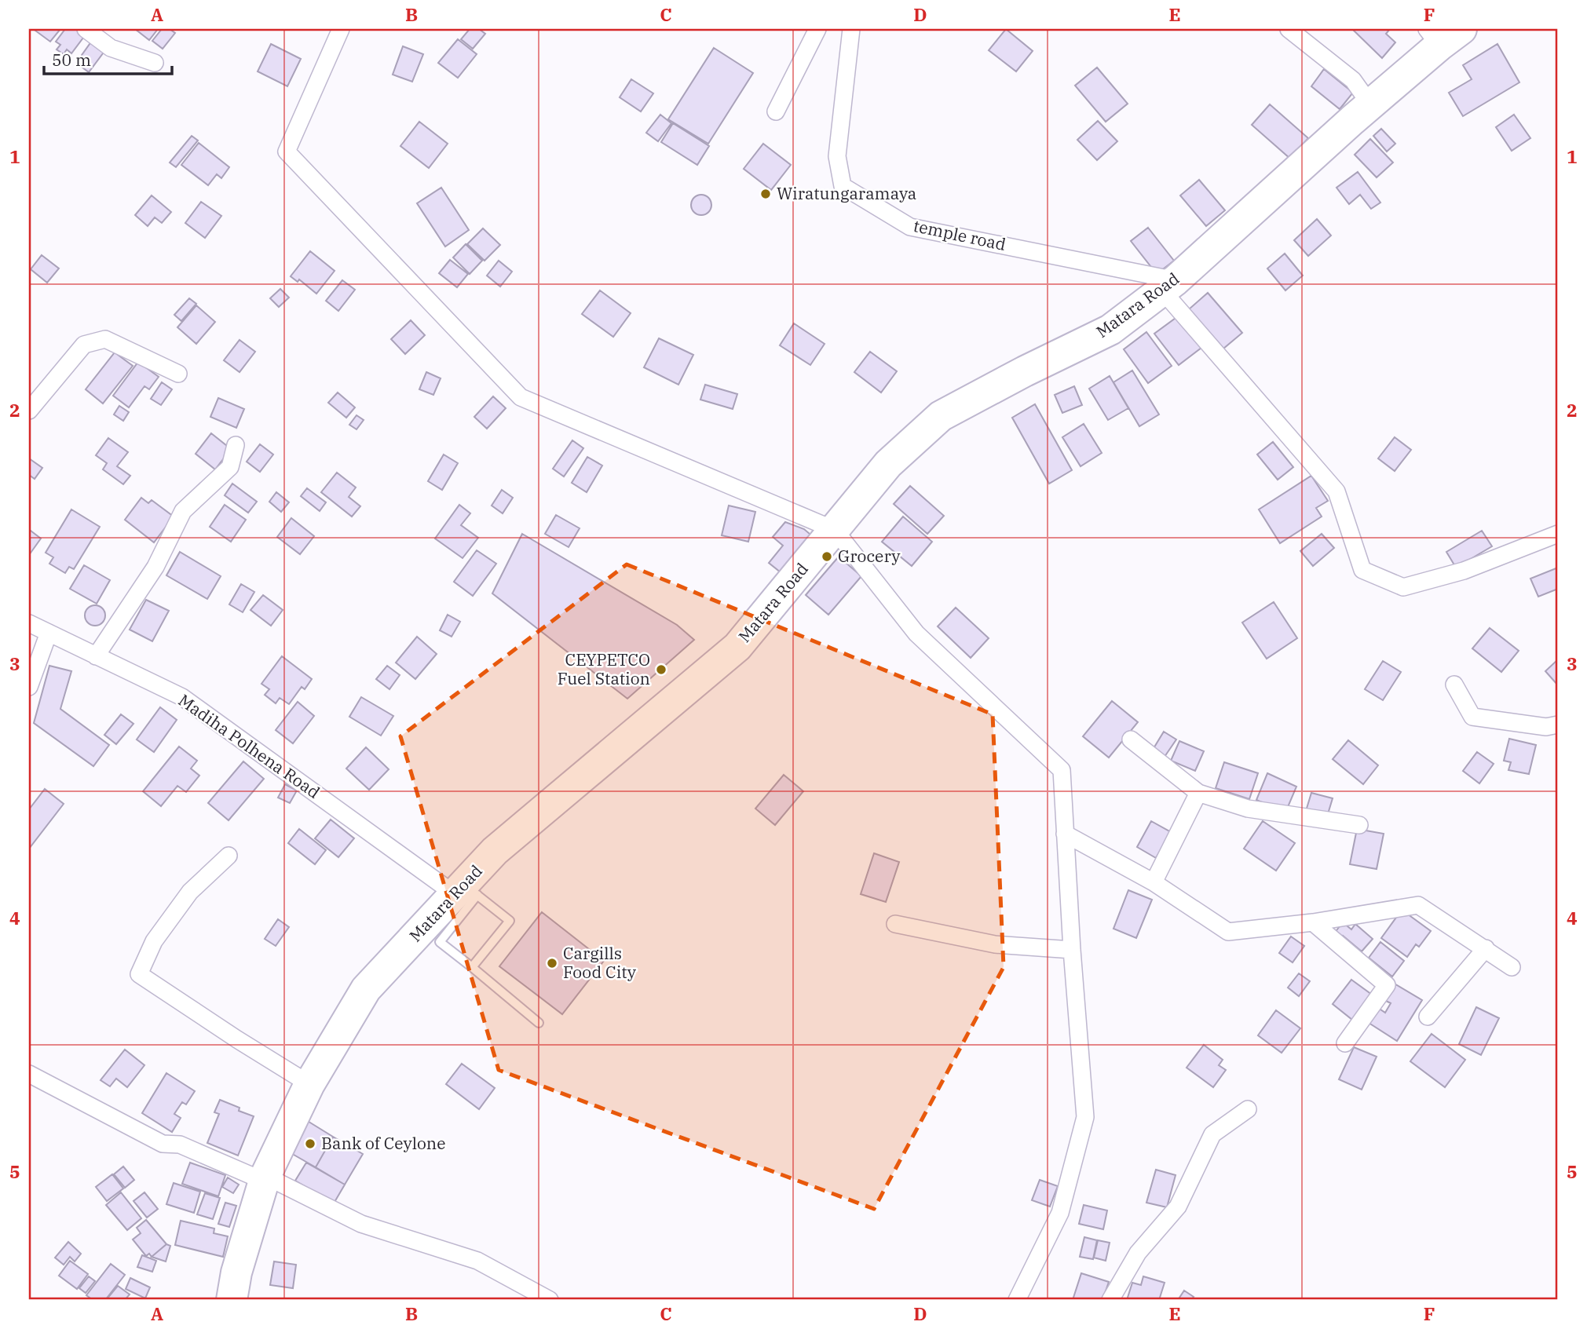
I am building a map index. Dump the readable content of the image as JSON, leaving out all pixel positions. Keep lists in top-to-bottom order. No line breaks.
{"streets":{"highway":["Matara Road"],"street":["temple road","Madiha Polhena Road"]},"crossings":[["temple road","Matara Road"],["Matara Road","Madiha Polhena Road"]],"places":["Wiratungaramaya","Grocery","CEYPETCO Fuel Station","Cargills Food City","Bank of Ceylone"],"scale_bar":"50 m","grid":{"columns":["A","B","C","D","E","F"],"rows":["1","2","3","4","5"]}}
